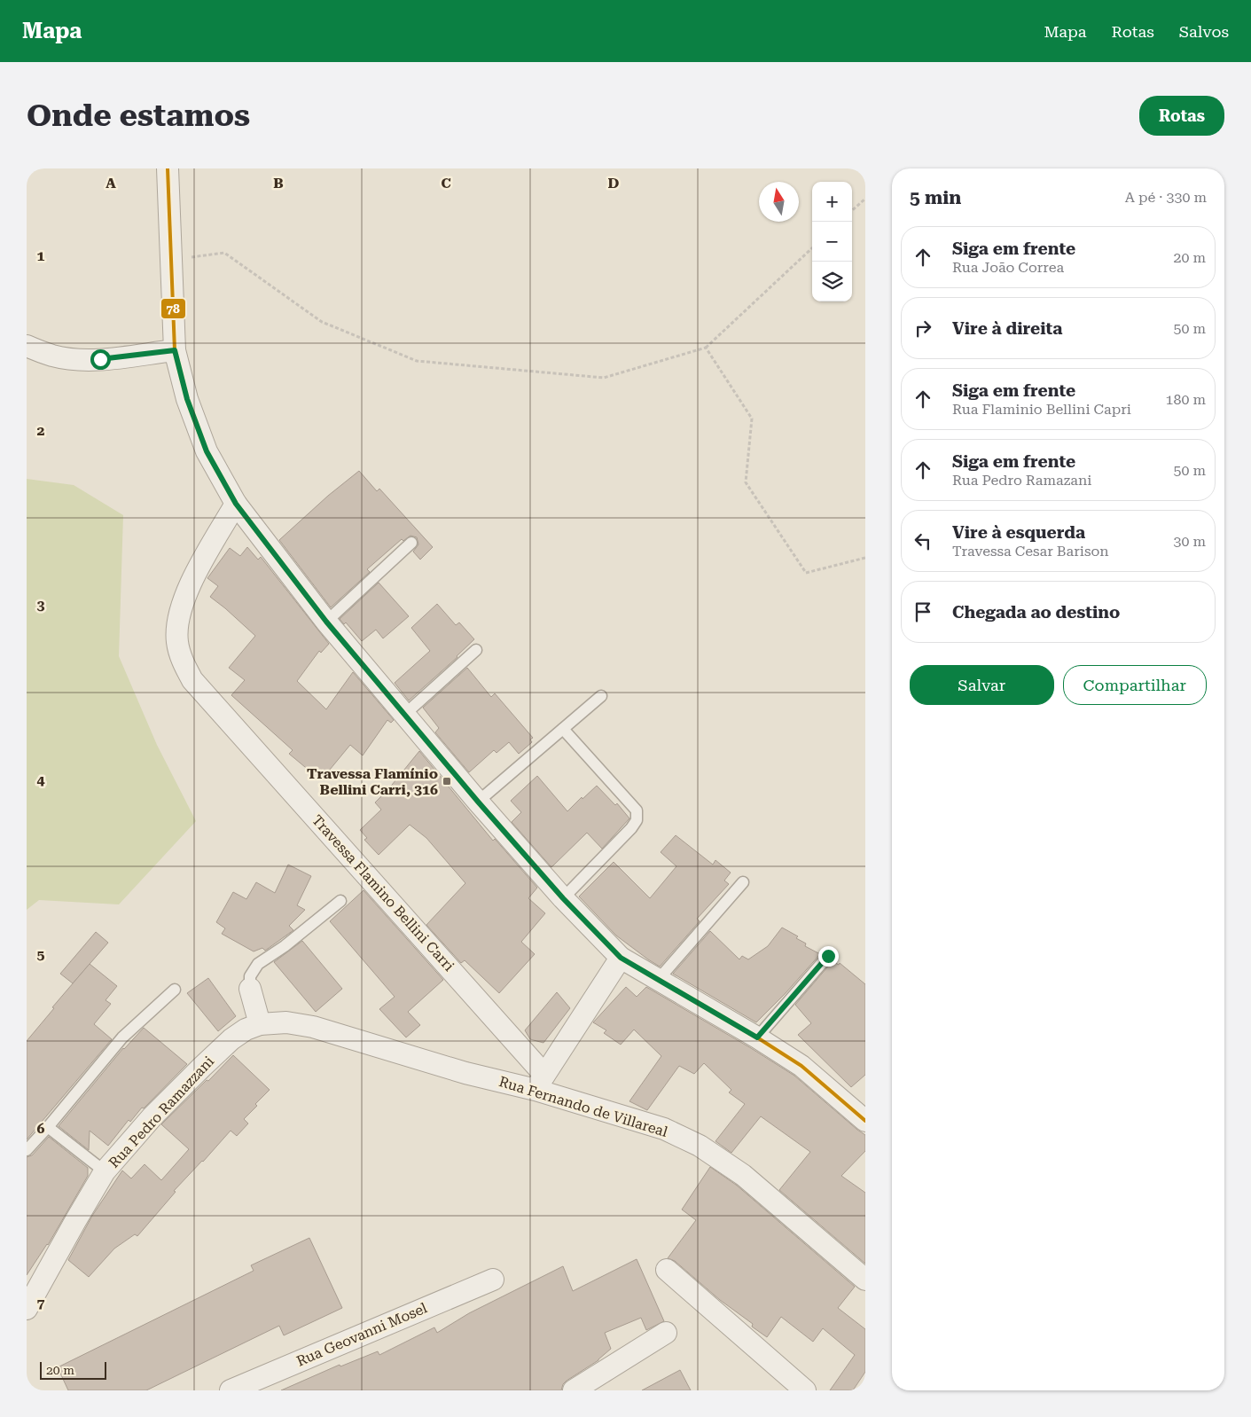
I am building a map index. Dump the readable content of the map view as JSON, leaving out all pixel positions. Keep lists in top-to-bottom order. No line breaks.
{"streets":{"street":["Travessa Flamino Bellini Carri","Rua Fernando de Villareal","Rua Pedro Ramazzani","Rua Geovanni Mosel"]},"crossings":[["Travessa Flamino Bellini Carri","Rua Fernando de Villareal"],["Rua Fernando de Villareal","Rua Pedro Ramazzani"]],"places":{"transit":["Travessa Flamínio Bellini Carri, 316"]},"lines":["transit line 78"],"scale_bar":"20 m","north":"top","page":{"header":"Mapa","nav":["Mapa","Rotas","Salvos"],"buttons":["Rotas",["Salvar","Compartilhar"]],"title":"Onde estamos","heading":["5 min","A pé · 330 m"],"map_buttons":["+","−"],"list":[["Siga em frente","Rua João Correa","20 m"],["Vire à direita","50 m"],["Siga em frente","Rua Flaminio Bellini Capri","180 m"],["Siga em frente","Rua Pedro Ramazani","50 m"],["Vire à esquerda","Travessa Cesar Barison","30 m"],"Chegada ao destino"],"scale":"20 m"},"grid":{"columns":["A","B","C","D"],"rows":["1","2","3","4","5","6","7"]}}
